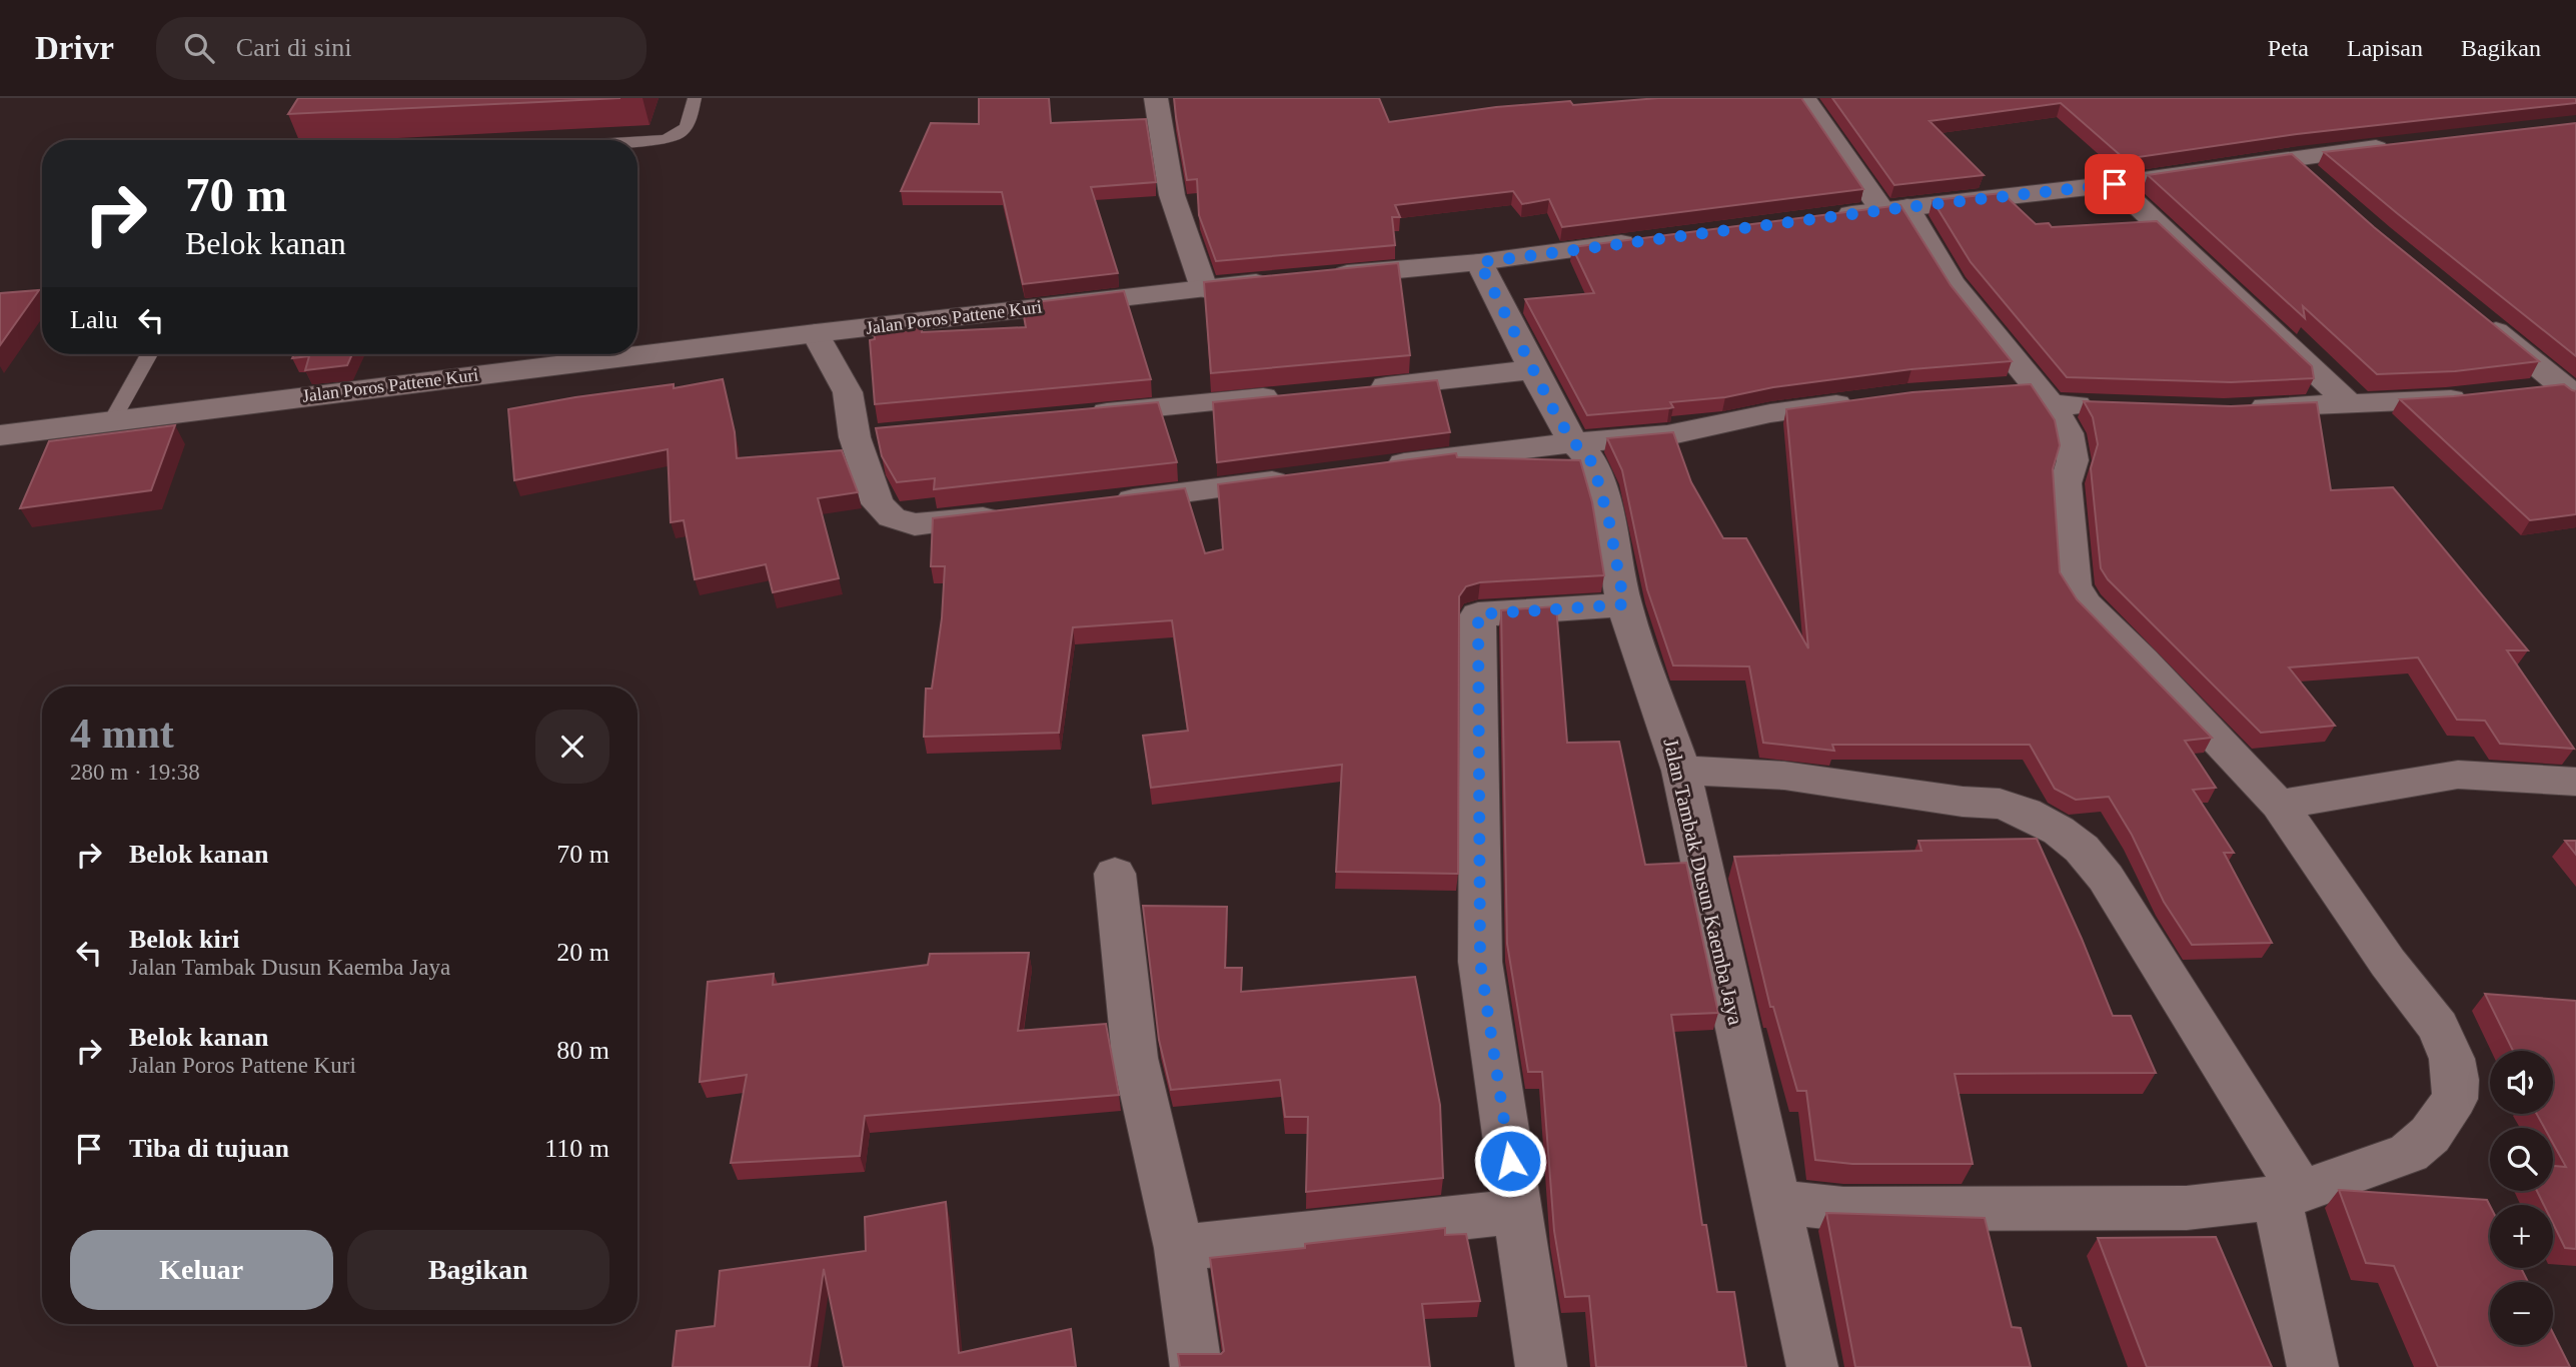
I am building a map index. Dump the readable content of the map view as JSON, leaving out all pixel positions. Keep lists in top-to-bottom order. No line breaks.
{"streets":{"street":["Jalan Poros Pattene Kuri","Jalan Tambak Dusun Kaemba Jaya"]},"crossings":[["Jalan Poros Pattene Kuri","Jalan Tambak Dusun Kaemba Jaya"]],"page":{"header":"Drivr","search":"Cari di sini","nav":["Peta","Lapisan","Bagikan"],"turn":["70 m","Belok kanan"],"then":"Lalu","heading":["4 mnt","280 m · 19:38"],"list":[{"name":"Belok kanan","value":"70 m"},{"name":"Belok kiri","note":"Jalan Tambak Dusun Kaemba Jaya","value":"20 m"},{"name":"Belok kanan","note":"Jalan Poros Pattene Kuri","value":"80 m"},{"name":"Tiba di tujuan","value":"110 m"}],"map_buttons":["+","−"],"buttons":["Keluar","Bagikan"]}}
